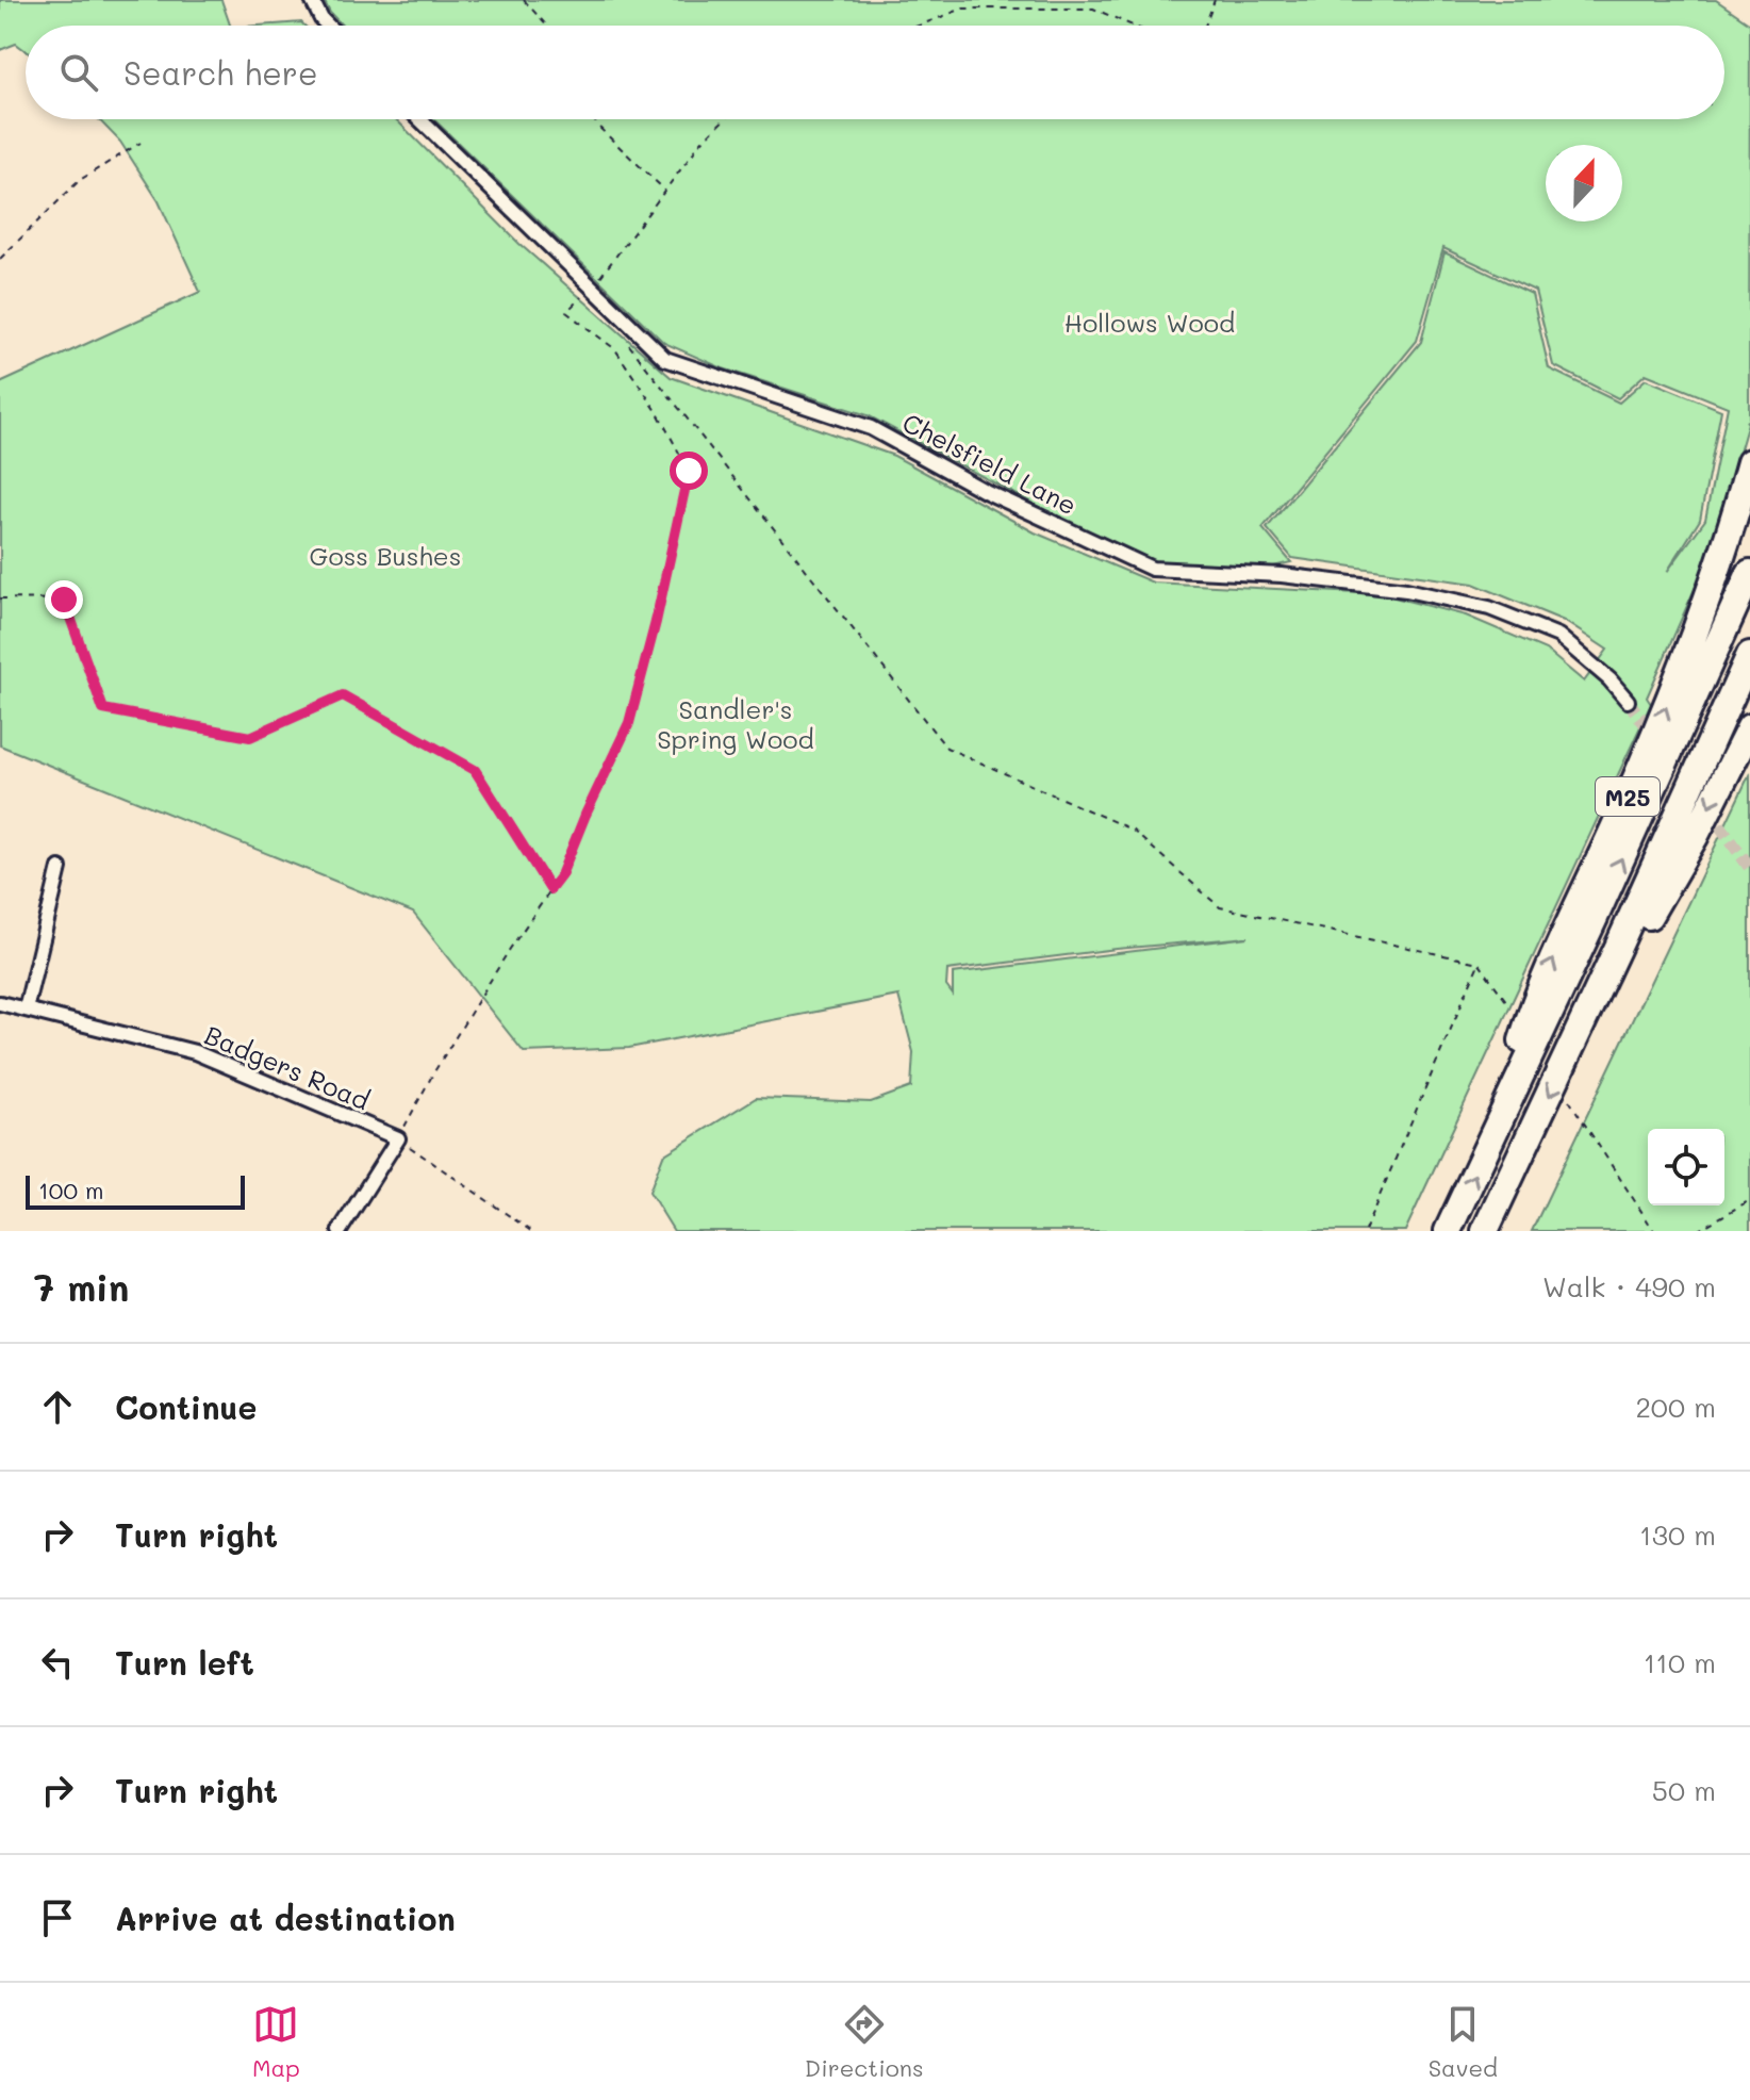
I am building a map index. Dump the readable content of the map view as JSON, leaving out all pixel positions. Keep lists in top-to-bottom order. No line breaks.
{"streets":{"highway":["M25"],"street":["Chelsfield Lane","Badgers Road"]},"parks":["Hollows Wood","Goss Bushes","Sandler's Spring Wood"],"scale_bar":"100 m","north":"top","page":{"search":"Search here","scale":"100 m","heading":["7 min","Walk · 490 m"],"list":[["Continue","200 m"],["Turn right","130 m"],["Turn left","110 m"],["Turn right","50 m"],"Arrive at destination"],"nav":["Map","Directions","Saved"]}}
